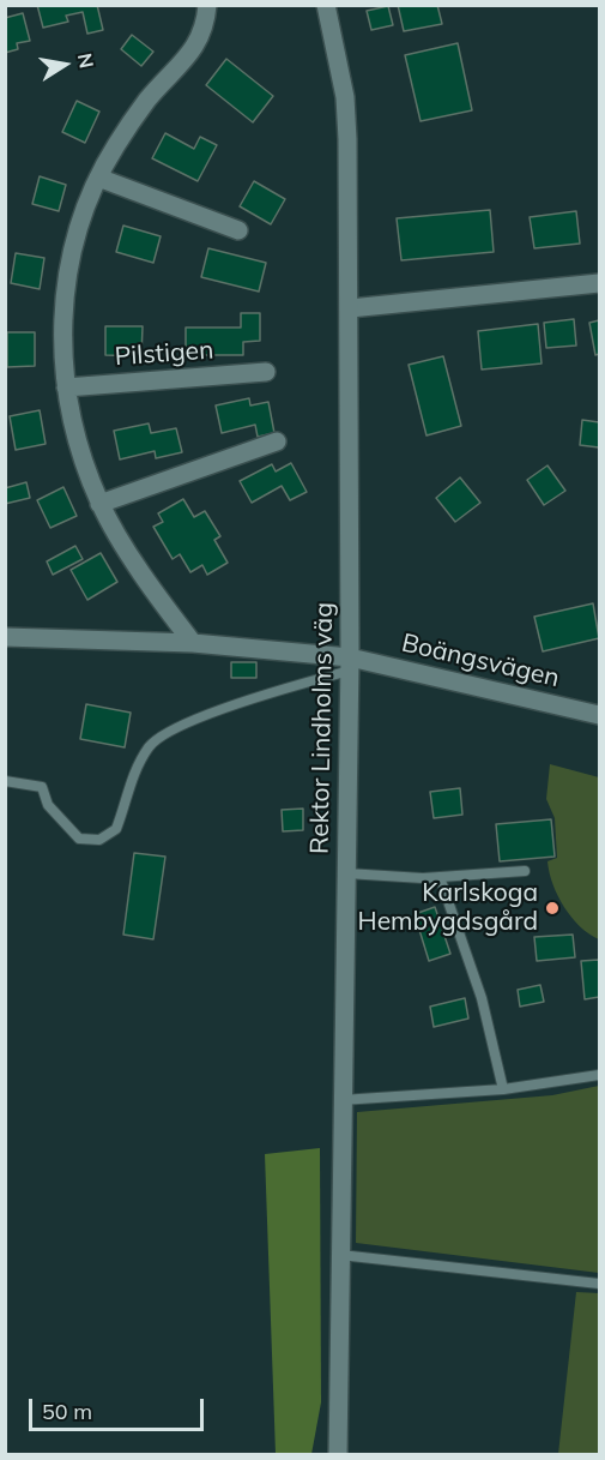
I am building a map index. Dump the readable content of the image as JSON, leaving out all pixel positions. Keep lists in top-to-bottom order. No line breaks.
{"streets":{"street":["Pilstigen","Boängsvägen","Rektor Lindholms väg"]},"crossings":[["Boängsvägen","Rektor Lindholms väg"]],"places":["Karlskoga Hembygdsgård"],"scale_bar":"50 m","north":"right"}
